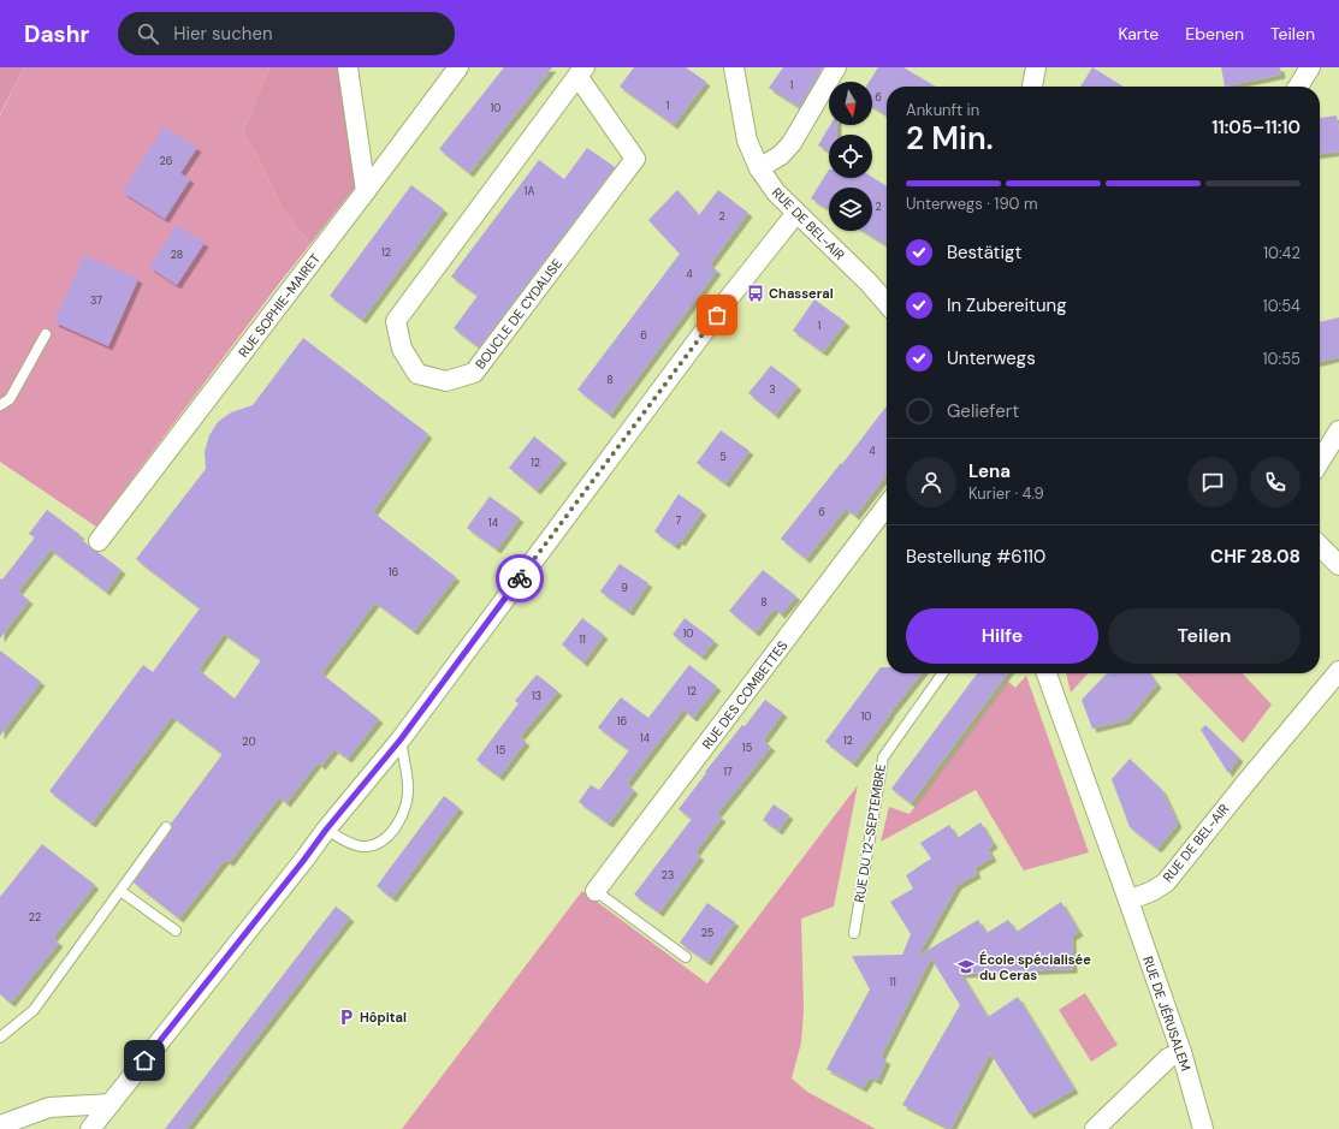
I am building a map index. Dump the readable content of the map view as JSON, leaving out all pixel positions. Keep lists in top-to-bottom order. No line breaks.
{"streets":{"street":["RUE DE BEL-AIR","RUE SOPHIE-MAIRET","BOUCLE DE CYDALISE","RUE DES COMBETTES","RUE DE JÉRUSALEM"],"lane":["RUE DU 12-SEPTEMBRE"]},"crossings":[["RUE DE BEL-AIR","RUE DE JÉRUSALEM"]],"places":{"bus stop":["Chasseral"],"school or university":["École spécialisée du Ceras"],"parking":["Hôpital"]},"house_numbers":["1","6","1","10","26","1A","2","2","12","28","4","37","1","6","8","3","4","5","12","6","7","14","16","9","8","10","11","12","13","10","16","14","12","20","15","15","17","23","22","25","11"],"north":"bottom","page":{"header":"Dashr","search":"Hier suchen","nav":["Karte","Ebenen","Teilen"],"heading":["2 Min.","Ankunft in","11:05–11:10"],"panel":["Lena","Kurier · 4.9","Bestellung #6110","CHF 28.08"],"bar":"Unterwegs · 190 m","list":[["Bestätigt","10:42"],["In Zubereitung","10:54"],["Unterwegs","10:55"],"Geliefert"],"buttons":["Hilfe","Teilen"]}}
